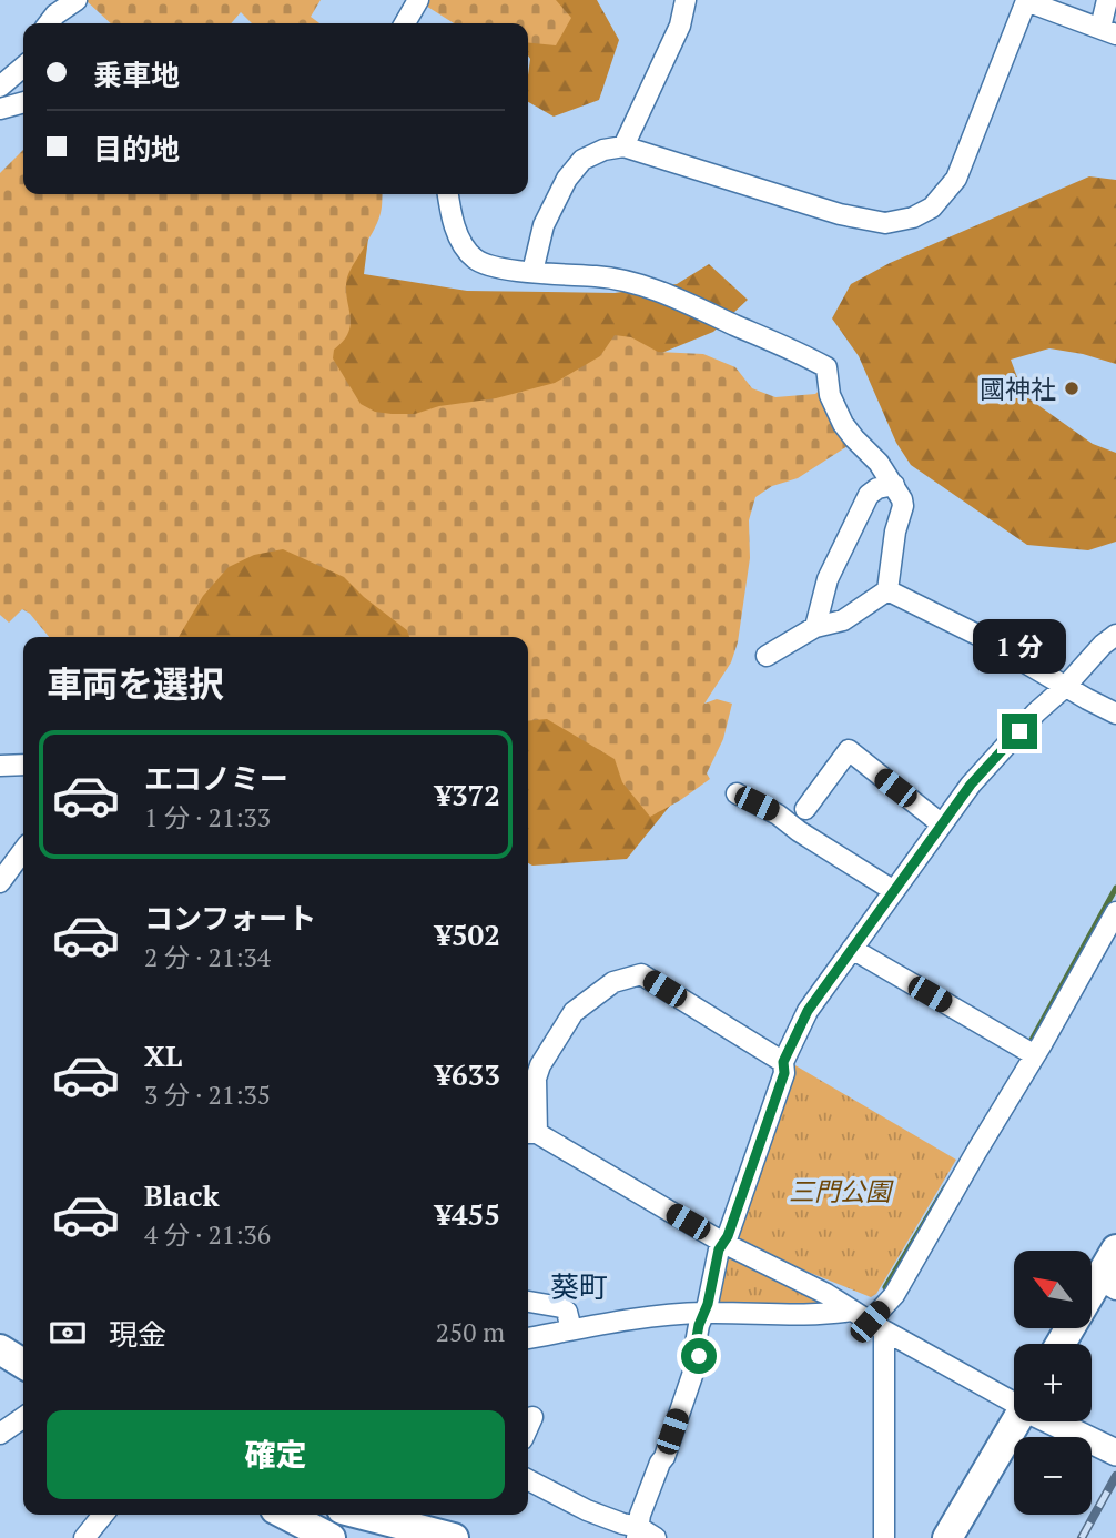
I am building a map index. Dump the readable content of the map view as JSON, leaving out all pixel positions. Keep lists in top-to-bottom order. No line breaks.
{"districts":["葵町"],"parks":["三門公園"],"places":["國神社"],"north":"top left","page":{"banner":["乗車地","目的地"],"bubble":"1 分","heading":"車両を選択","list":[{"name":"エコノミー","note":"1 分 · 21:33","value":"¥372"},{"name":"コンフォート","note":"2 分 · 21:34","value":"¥502"},{"name":"XL","note":"3 分 · 21:35","value":"¥633"},{"name":"Black","note":"4 分 · 21:36","value":"¥455"}],"map_buttons":["+","−"],"pay":["現金","250 m"],"buttons":"確定"}}
